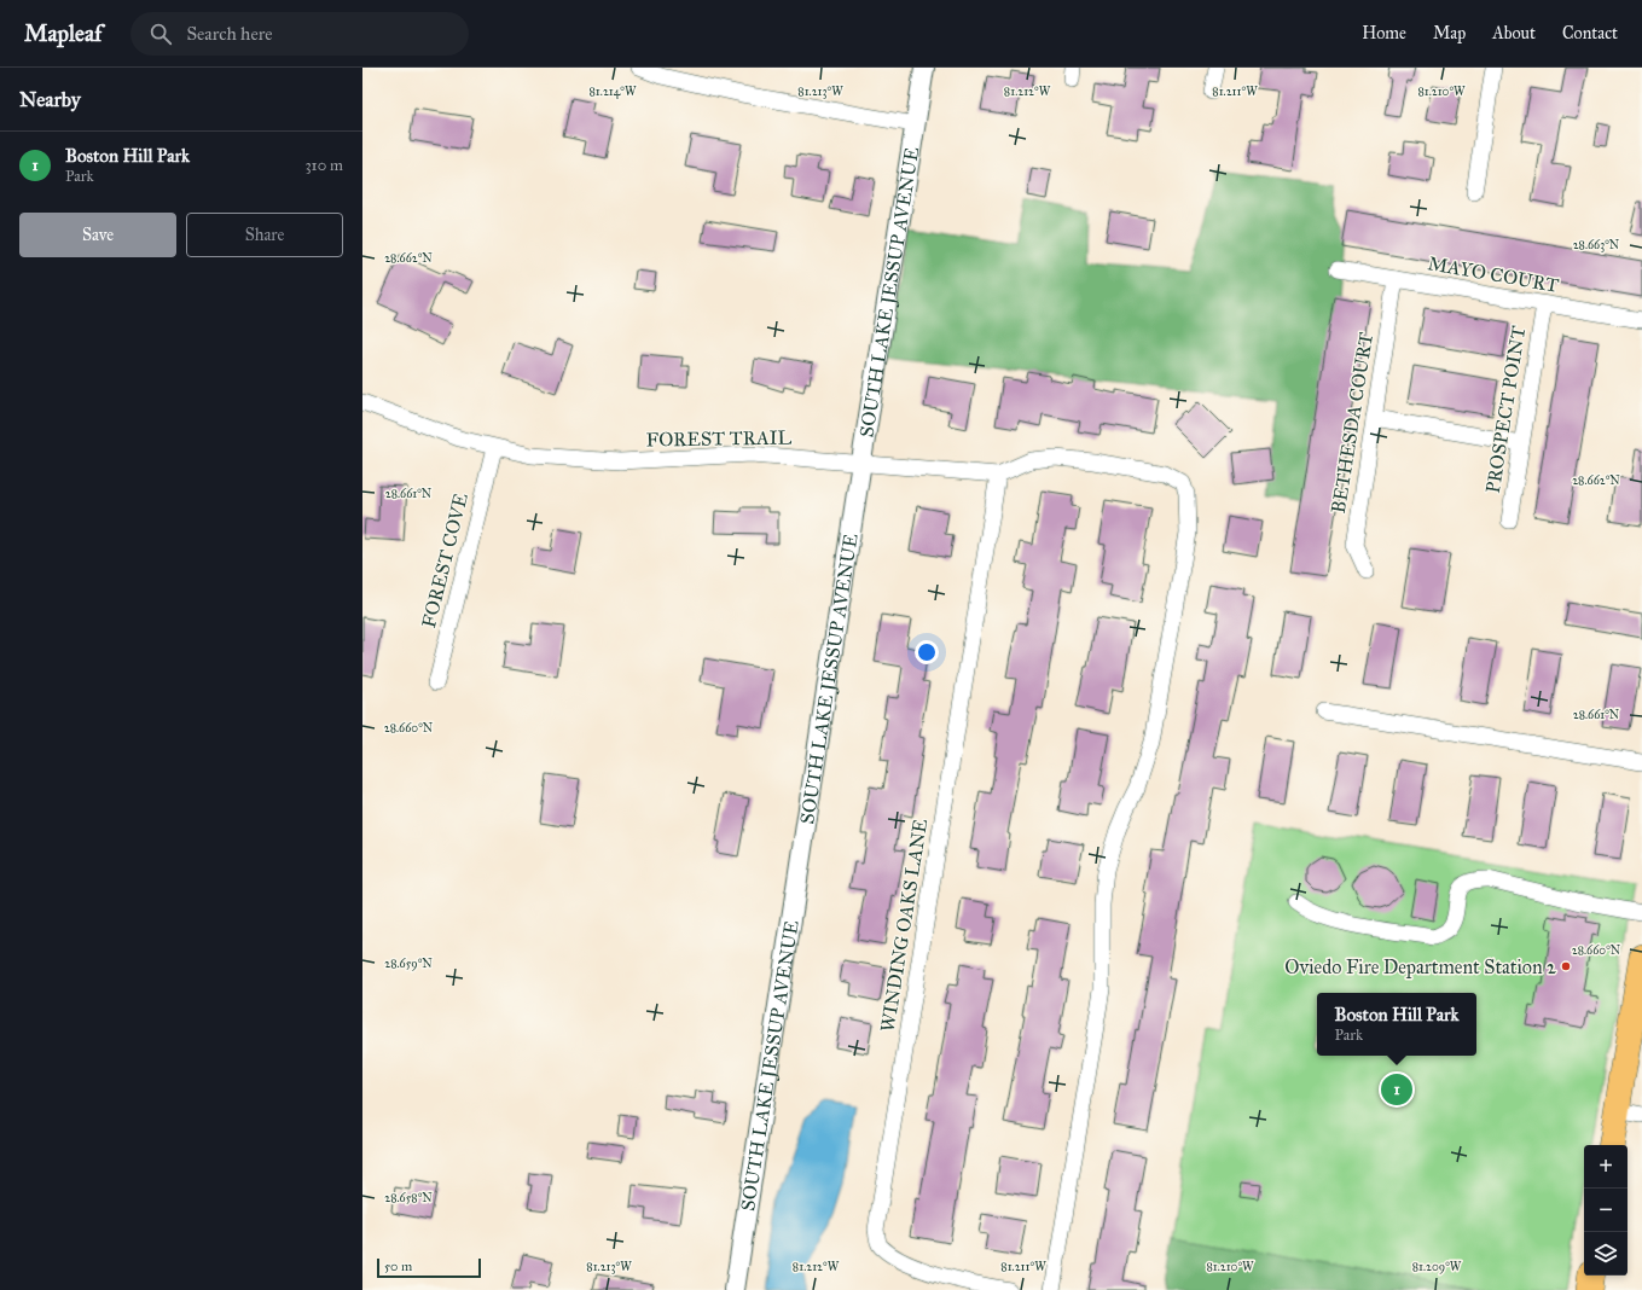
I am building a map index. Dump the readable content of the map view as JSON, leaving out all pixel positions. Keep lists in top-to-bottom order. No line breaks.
{"streets":{"street":["MAYO COURT","SOUTH LAKE JESSUP AVENUE","PROSPECT POINT","BETHESDA COURT","FOREST TRAIL","FOREST COVE","WINDING OAKS LANE"]},"crossings":[["MAYO COURT","PROSPECT POINT"],["MAYO COURT","BETHESDA COURT"],["SOUTH LAKE JESSUP AVENUE","FOREST TRAIL"],["FOREST TRAIL","FOREST COVE"],["FOREST TRAIL","WINDING OAKS LANE"]],"places":["Oviedo Fire Department Station 2"],"scale_bar":"50 m","page":{"header":"Mapleaf","search":"Search here","nav":["Home","Map","About","Contact"],"heading":"Nearby","list":[{"mark":"1","name":"Boston Hill Park","note":"Park","value":"310 m"}],"buttons":["Save","Share"],"popup":["Boston Hill Park","Park"],"pins":"1","map_buttons":["+","−"],"scale":"50 m"},"coordinates":["81.214°W","81.213°W","81.212°W","81.211°W","81.210°W","28.663°N","28.662°N","28.661°N","28.660°N","28.659°N","28.658°N","81.209°W"]}
